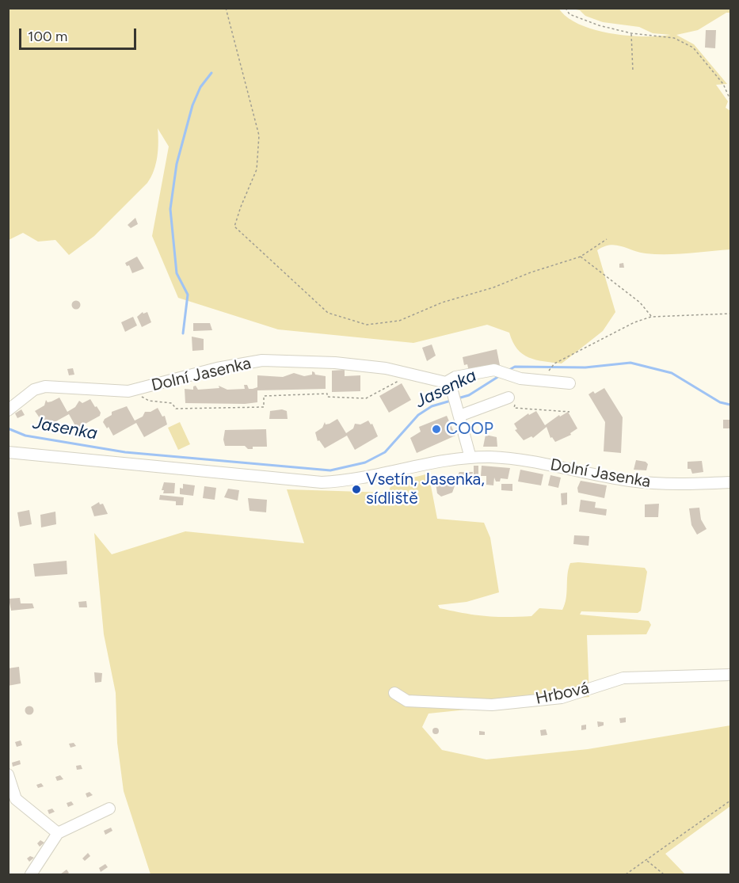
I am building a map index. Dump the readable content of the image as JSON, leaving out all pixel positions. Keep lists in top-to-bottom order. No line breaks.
{"streets":{"street":["Dolní Jasenka","Hrbová"]},"water":["Jasenka"],"places":["COOP","Vsetín, Jasenka, sídliště"],"scale_bar":"100 m"}
